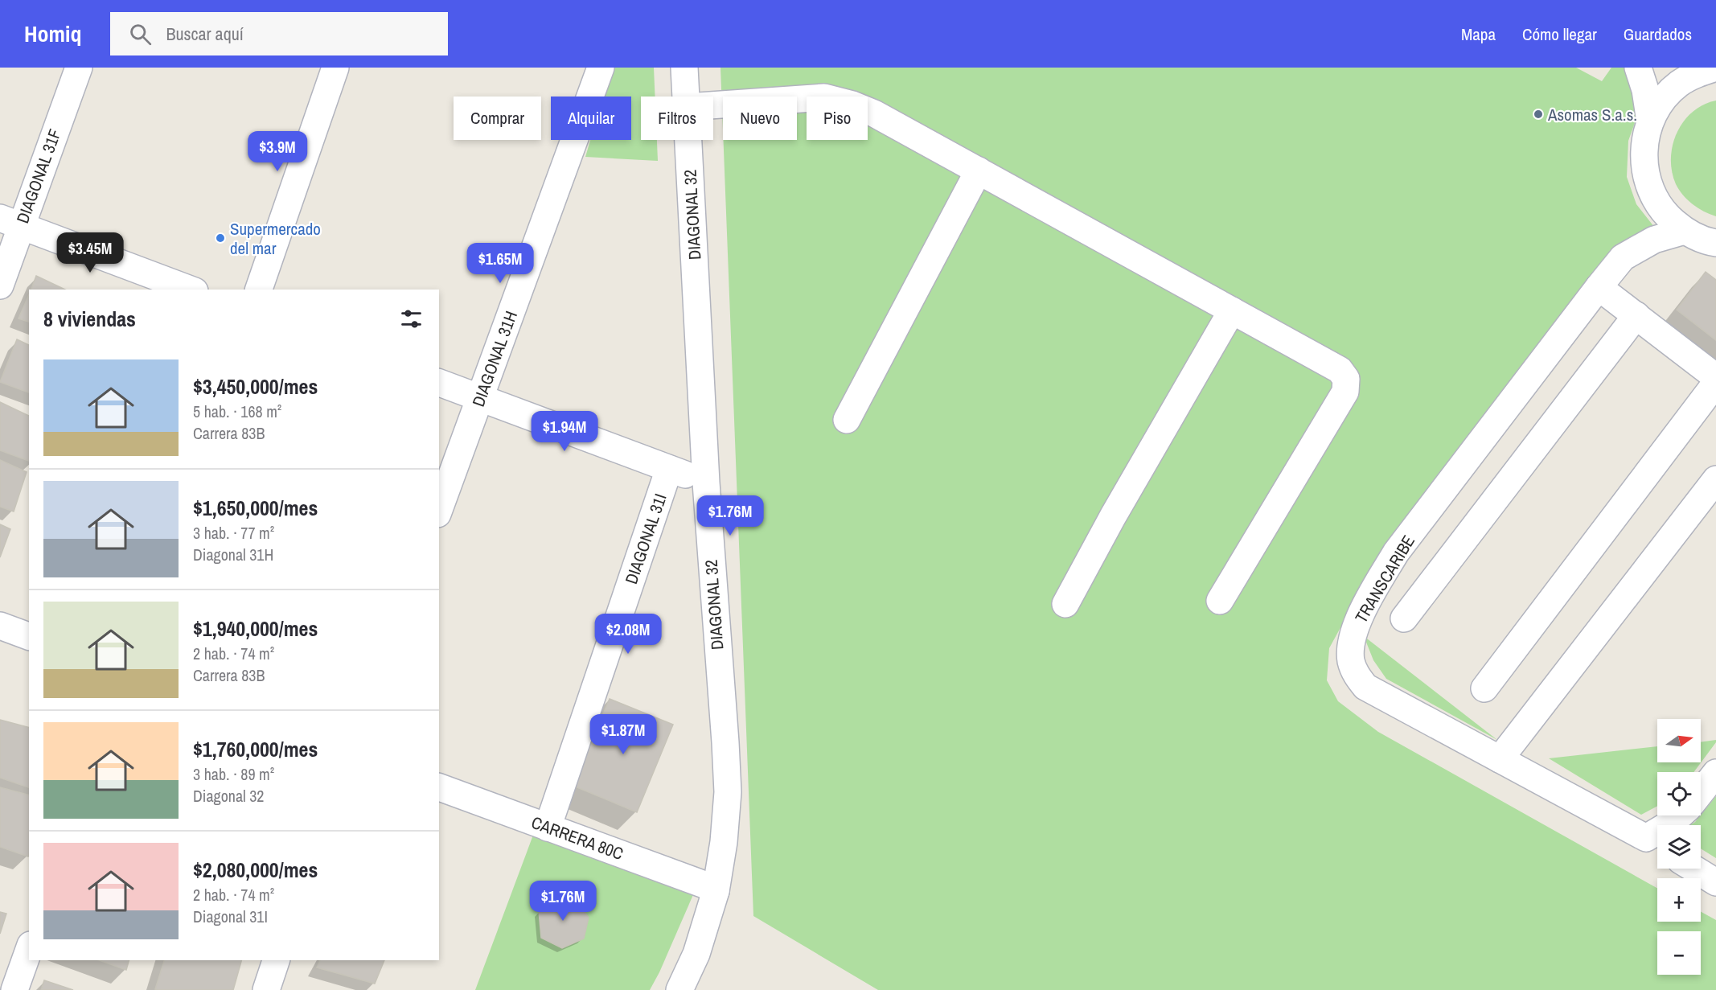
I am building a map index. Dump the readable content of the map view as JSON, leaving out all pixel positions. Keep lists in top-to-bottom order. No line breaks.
{"streets":{"street":["DIAGONAL 31F","DIAGONAL 32","DIAGONAL 31H","DIAGONAL 31I","TRANSCARIBE","CARRERA 80C"]},"crossings":[["DIAGONAL 32","CARRERA 80C"],["DIAGONAL 31I","CARRERA 80C"]],"places":["Asomas S.a.s.","Supermercado del mar"],"north":"right","page":{"header":"Homiq","search":"Buscar aquí","nav":["Mapa","Cómo llegar","Guardados"],"chip":["Comprar","Alquilar","Filtros","Nuevo","Piso"],"price":["$3.9M","$3.45M","$1.65M","$1.94M","$1.76M","$2.08M","$1.87M","$1.76M"],"heading":"8 viviendas","list":[{"name":"$3,450,000/mes","note":"5 hab. · 168 m² · Carrera 83B"},{"name":"$1,650,000/mes","note":"3 hab. · 77 m² · Diagonal 31H"},{"name":"$1,940,000/mes","note":"2 hab. · 74 m² · Carrera 83B"},{"name":"$1,760,000/mes","note":"3 hab. · 89 m² · Diagonal 32"},{"name":"$2,080,000/mes","note":"2 hab. · 74 m² · Diagonal 31I"}],"map_buttons":["+","−"]}}
